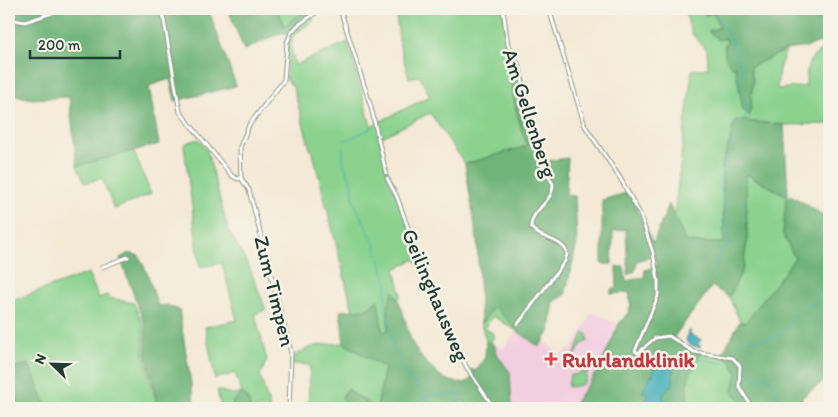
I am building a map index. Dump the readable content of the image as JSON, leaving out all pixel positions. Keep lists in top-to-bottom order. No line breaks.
{"streets":{"street":["Am Gellenberg","Zum Timpen","Geilinghausweg"]},"places":{"health":["Ruhrlandklinik"]},"scale_bar":"200 m","north":"top left"}
